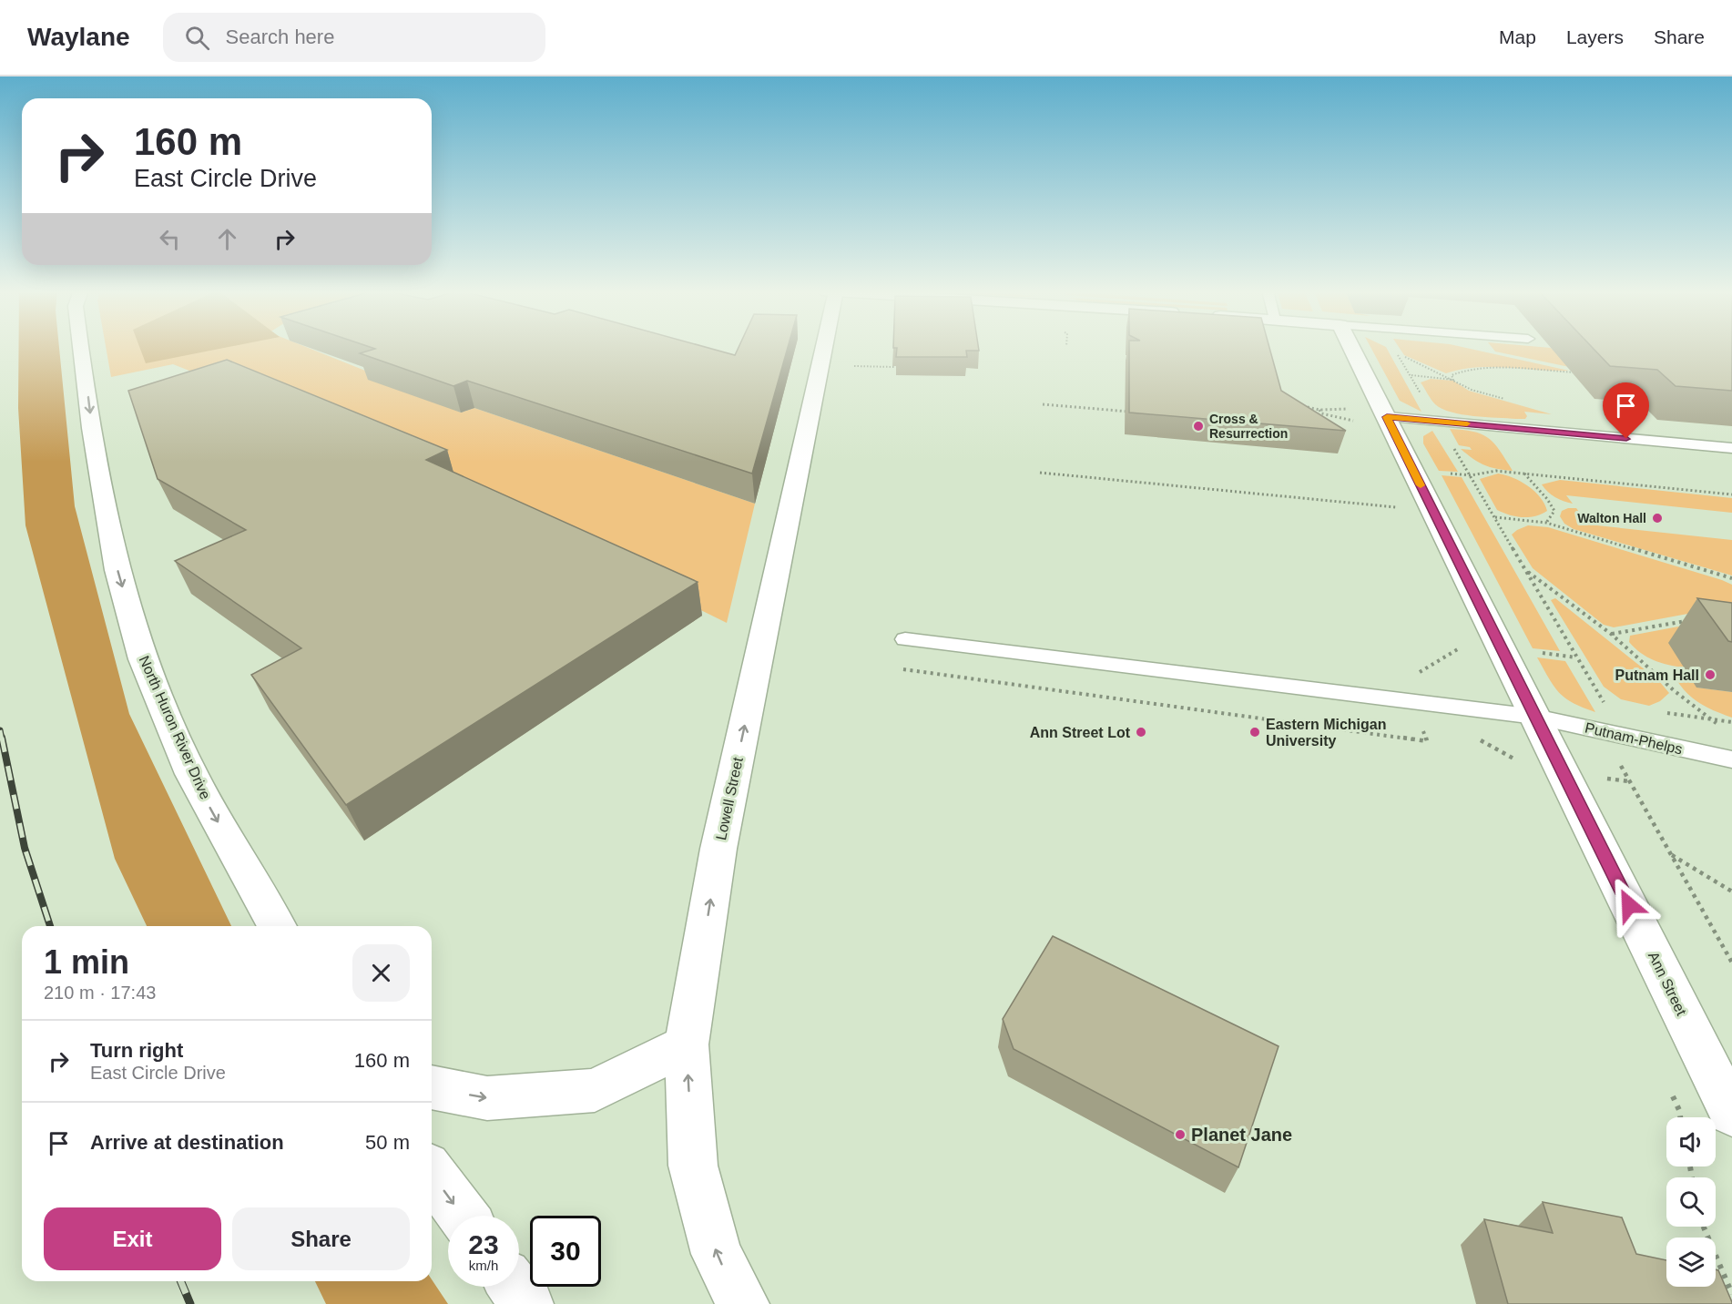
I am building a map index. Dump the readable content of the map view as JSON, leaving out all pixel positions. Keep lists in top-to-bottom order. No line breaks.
{"streets":{"main road":["North Huron River Drive","Lowell Street","Ann Street"],"lane":["Putnam-Phelps"]},"crossings":[["Putnam-Phelps","Ann Street"]],"one_way":["North Huron River Drive","Lowell Street"],"places":["Cross & Resurrection","Walton Hall","Putnam Hall","Ann Street Lot","Eastern Michigan University","Planet Jane"],"page":{"header":"Waylane","search":"Search here","nav":["Map","Layers","Share"],"turn":["160 m","East Circle Drive"],"heading":["1 min","210 m · 17:43"],"list":[{"name":"Turn right","note":"East Circle Drive","value":"160 m"},{"name":"Arrive at destination","value":"50 m"}],"buttons":["Exit","Share"],"speed":"23 km/h","limit":"30"}}
